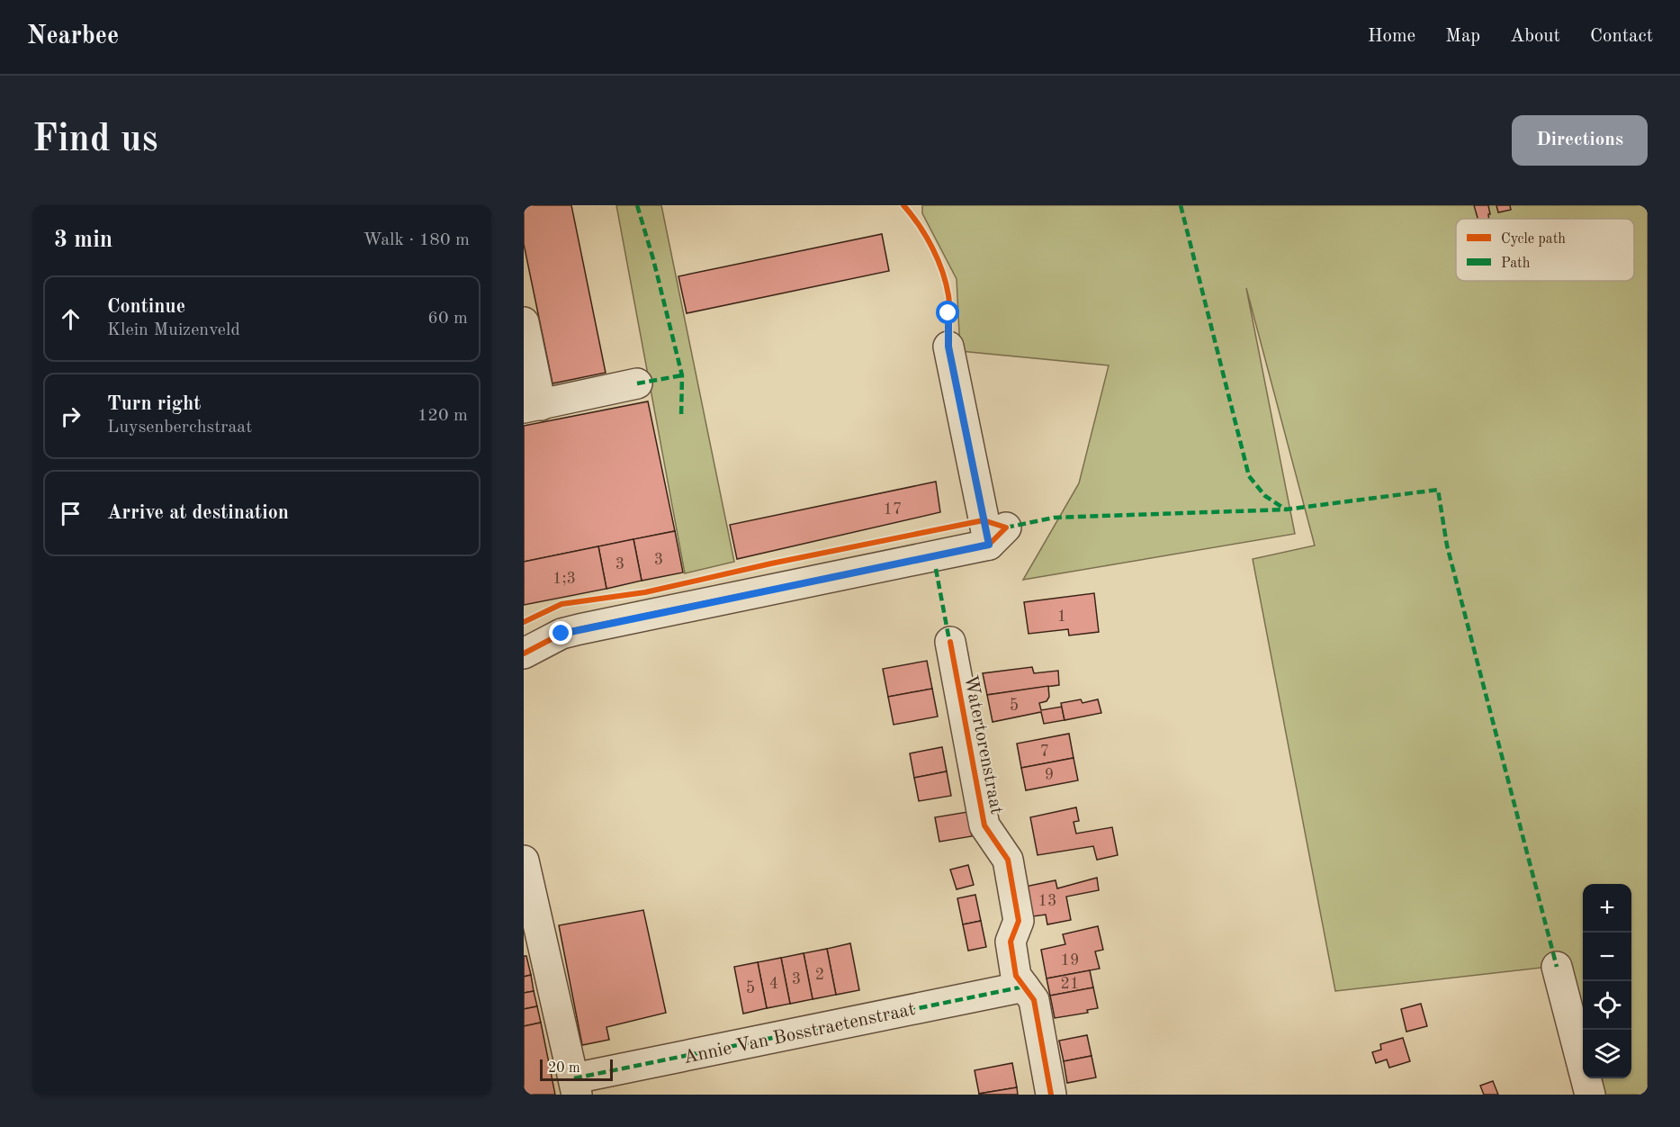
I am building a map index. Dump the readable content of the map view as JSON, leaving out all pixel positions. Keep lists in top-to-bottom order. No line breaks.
{"streets":{"street":["Watertorenstraat","Annie Van Bosstraetenstraat"]},"crossings":[["Watertorenstraat","Annie Van Bosstraetenstraat"]],"house_numbers":["17","3","3","1;3","1","5","7","9","13","19","2","3","4","21","5"],"legend":["Cycle path","Path"],"scale_bar":"20 m","page":{"header":"Nearbee","nav":["Home","Map","About","Contact"],"buttons":"Directions","title":"Find us","heading":["3 min","Walk · 180 m"],"list":[["Continue","Klein Muizenveld","60 m"],["Turn right","Luysenberchstraat","120 m"],"Arrive at destination"],"map_buttons":["+","−"],"scale":"20 m"}}
